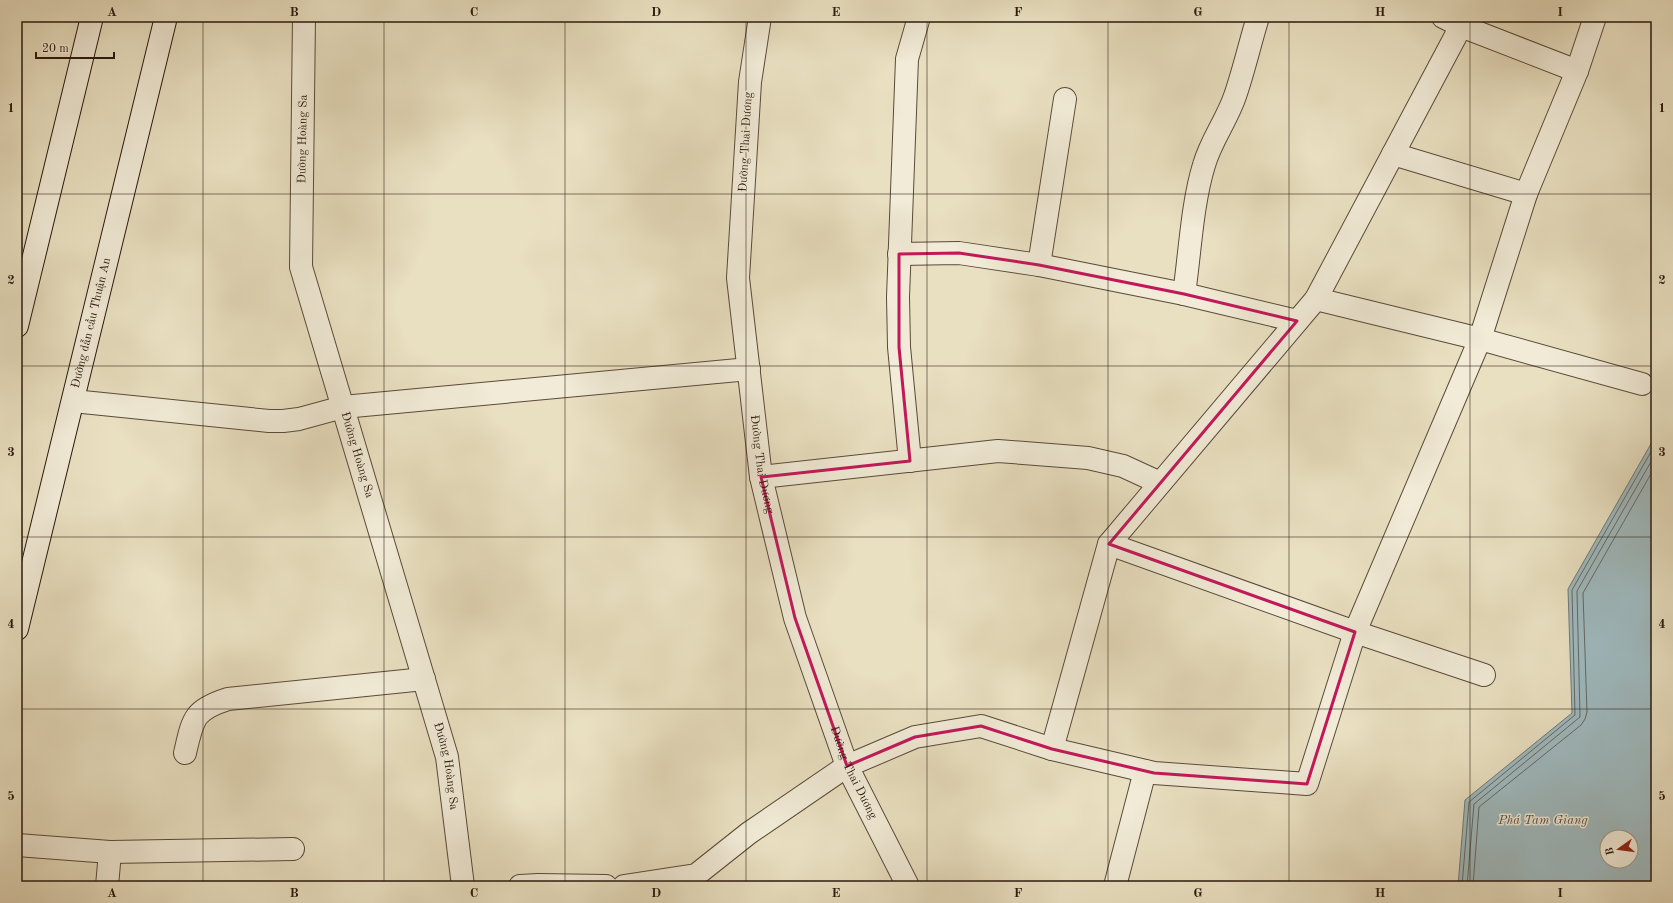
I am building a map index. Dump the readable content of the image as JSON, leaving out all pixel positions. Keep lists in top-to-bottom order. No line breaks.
{"streets":{"street":["Đường Hoàng Sa","Đường Thai Dương","Đường dẫn cầu Thuận An"]},"water":["Phá Tam Giang"],"scale_bar":"20 m","north":"left","grid":{"columns":["A","B","C","D","E","F","G","H","I"],"rows":["1","2","3","4","5"]}}
